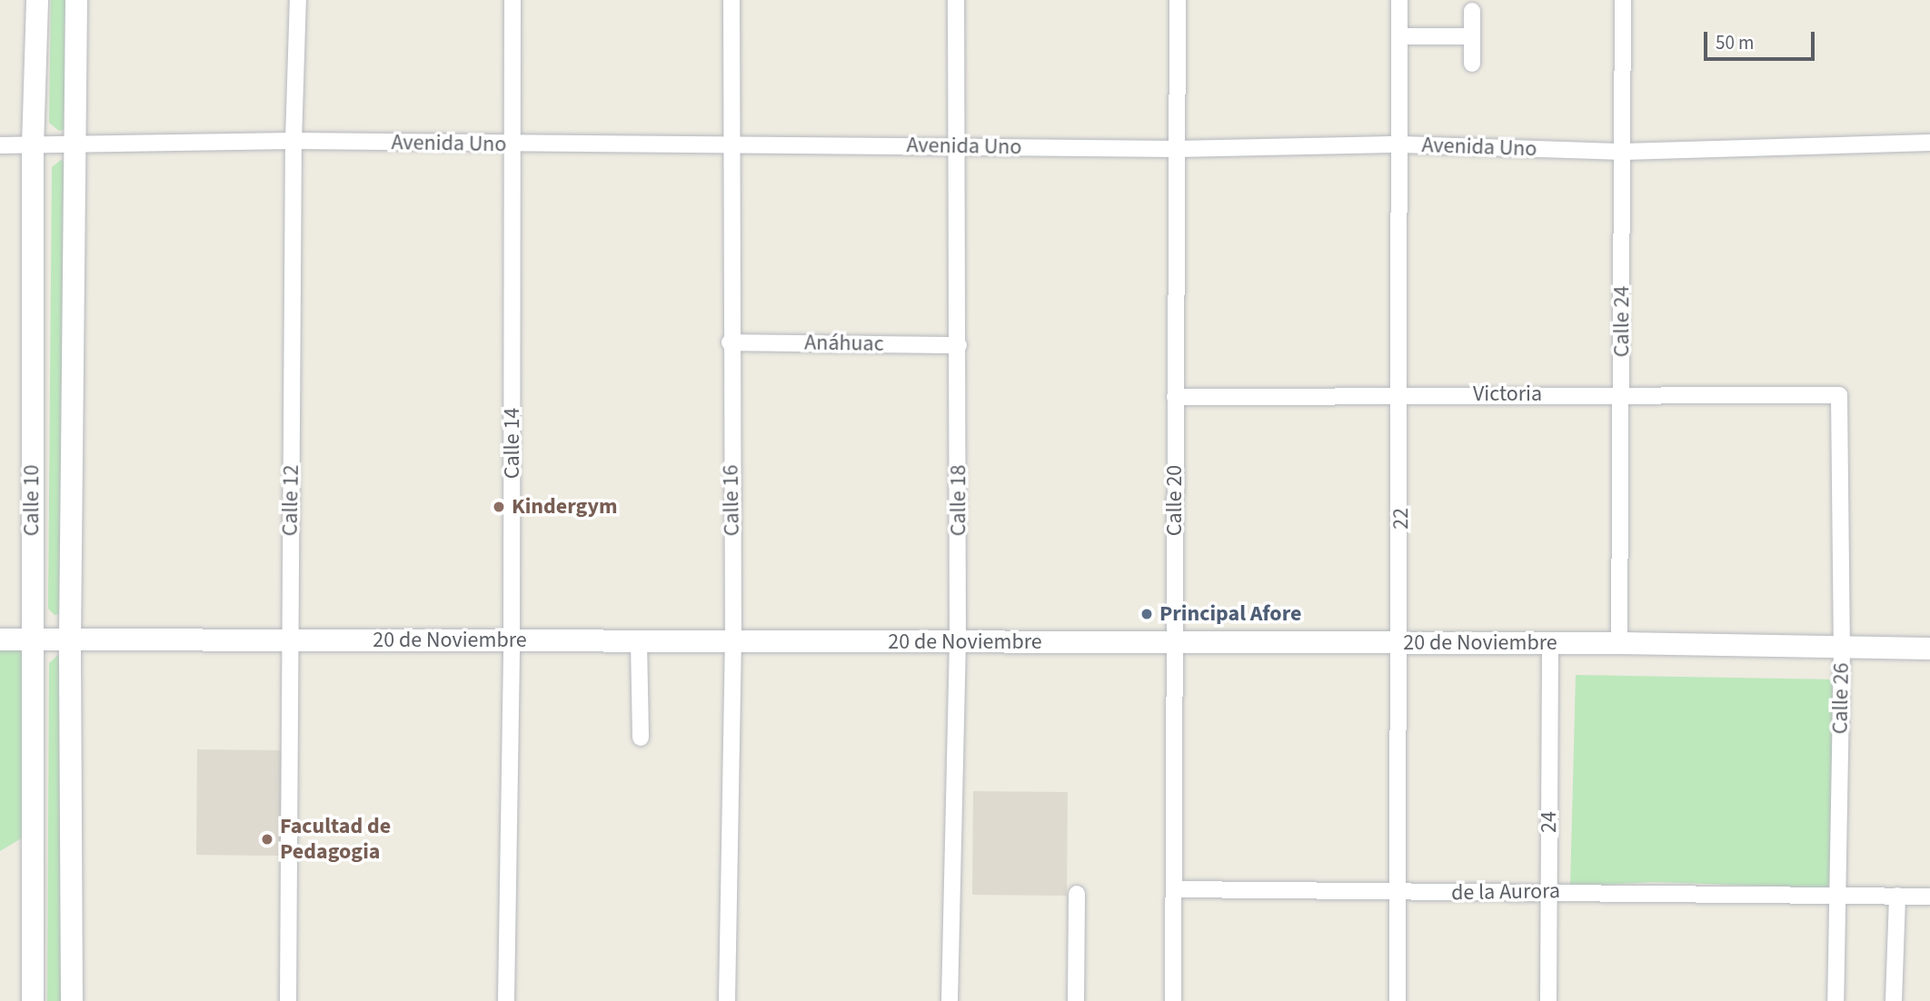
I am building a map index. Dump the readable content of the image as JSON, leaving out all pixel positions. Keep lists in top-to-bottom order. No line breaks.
{"streets":{"main road":["Calle 10","20 de Noviembre"],"street":["Avenida Uno","Calle 24","Anáhuac","Victoria","Calle 14","Calle 12","Calle 16","Calle 18","Calle 20","22","Calle 26","24","de la Aurora"]},"crossings":[["Avenida Uno","Calle 24"],["Avenida Uno","Calle 14"],["Avenida Uno","Calle 10"],["Avenida Uno","Calle 12"],["Avenida Uno","Calle 16"],["Avenida Uno","Calle 18"],["Avenida Uno","Calle 20"],["Avenida Uno","22"],["Calle 24","Victoria"],["Calle 24","20 de Noviembre"],["Anáhuac","Calle 16"],["Anáhuac","Calle 18"],["Victoria","Calle 20"],["Victoria","22"],["Victoria","Calle 26"],["Calle 14","20 de Noviembre"],["Calle 10","20 de Noviembre"],["Calle 12","20 de Noviembre"],["Calle 16","20 de Noviembre"],["Calle 18","20 de Noviembre"],["Calle 20","20 de Noviembre"],["Calle 20","de la Aurora"],["22","20 de Noviembre"],["22","de la Aurora"],["20 de Noviembre","Calle 26"],["20 de Noviembre","24"],["Calle 26","de la Aurora"],["24","de la Aurora"]],"places":["Kindergym","Principal Afore","Facultad de Pedagogia"],"scale_bar":"50 m"}
